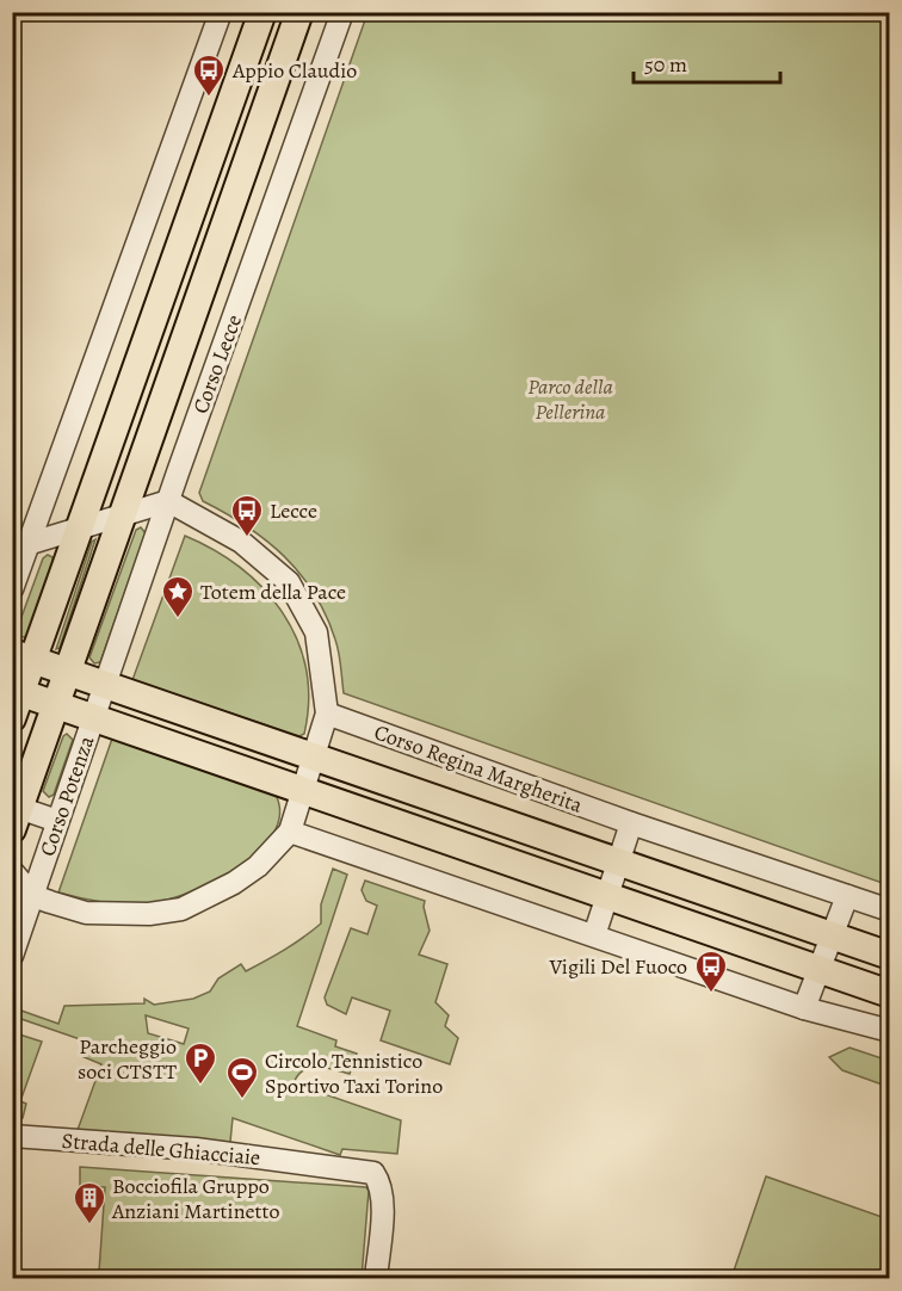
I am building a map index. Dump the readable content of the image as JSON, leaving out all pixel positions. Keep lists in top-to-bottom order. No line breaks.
{"streets":{"main road":["Corso Lecce","Corso Regina Margherita","Corso Potenza"],"street":["Strada delle Ghiacciaie"]},"crossings":[["Corso Lecce","Corso Regina Margherita"],["Corso Lecce","Corso Potenza"]],"parks":["Parco della Pellerina"],"places":{"bus stop":["Appio Claudio","Lecce","Vigili Del Fuoco"],"place":["Totem della Pace"],"parking":["Parcheggio soci CTSTT"],"sports":["Circolo Tennistico Sportivo Taxi Torino"],"building":["Bocciofila Gruppo Anziani Martinetto"]},"scale_bar":"50 m"}
